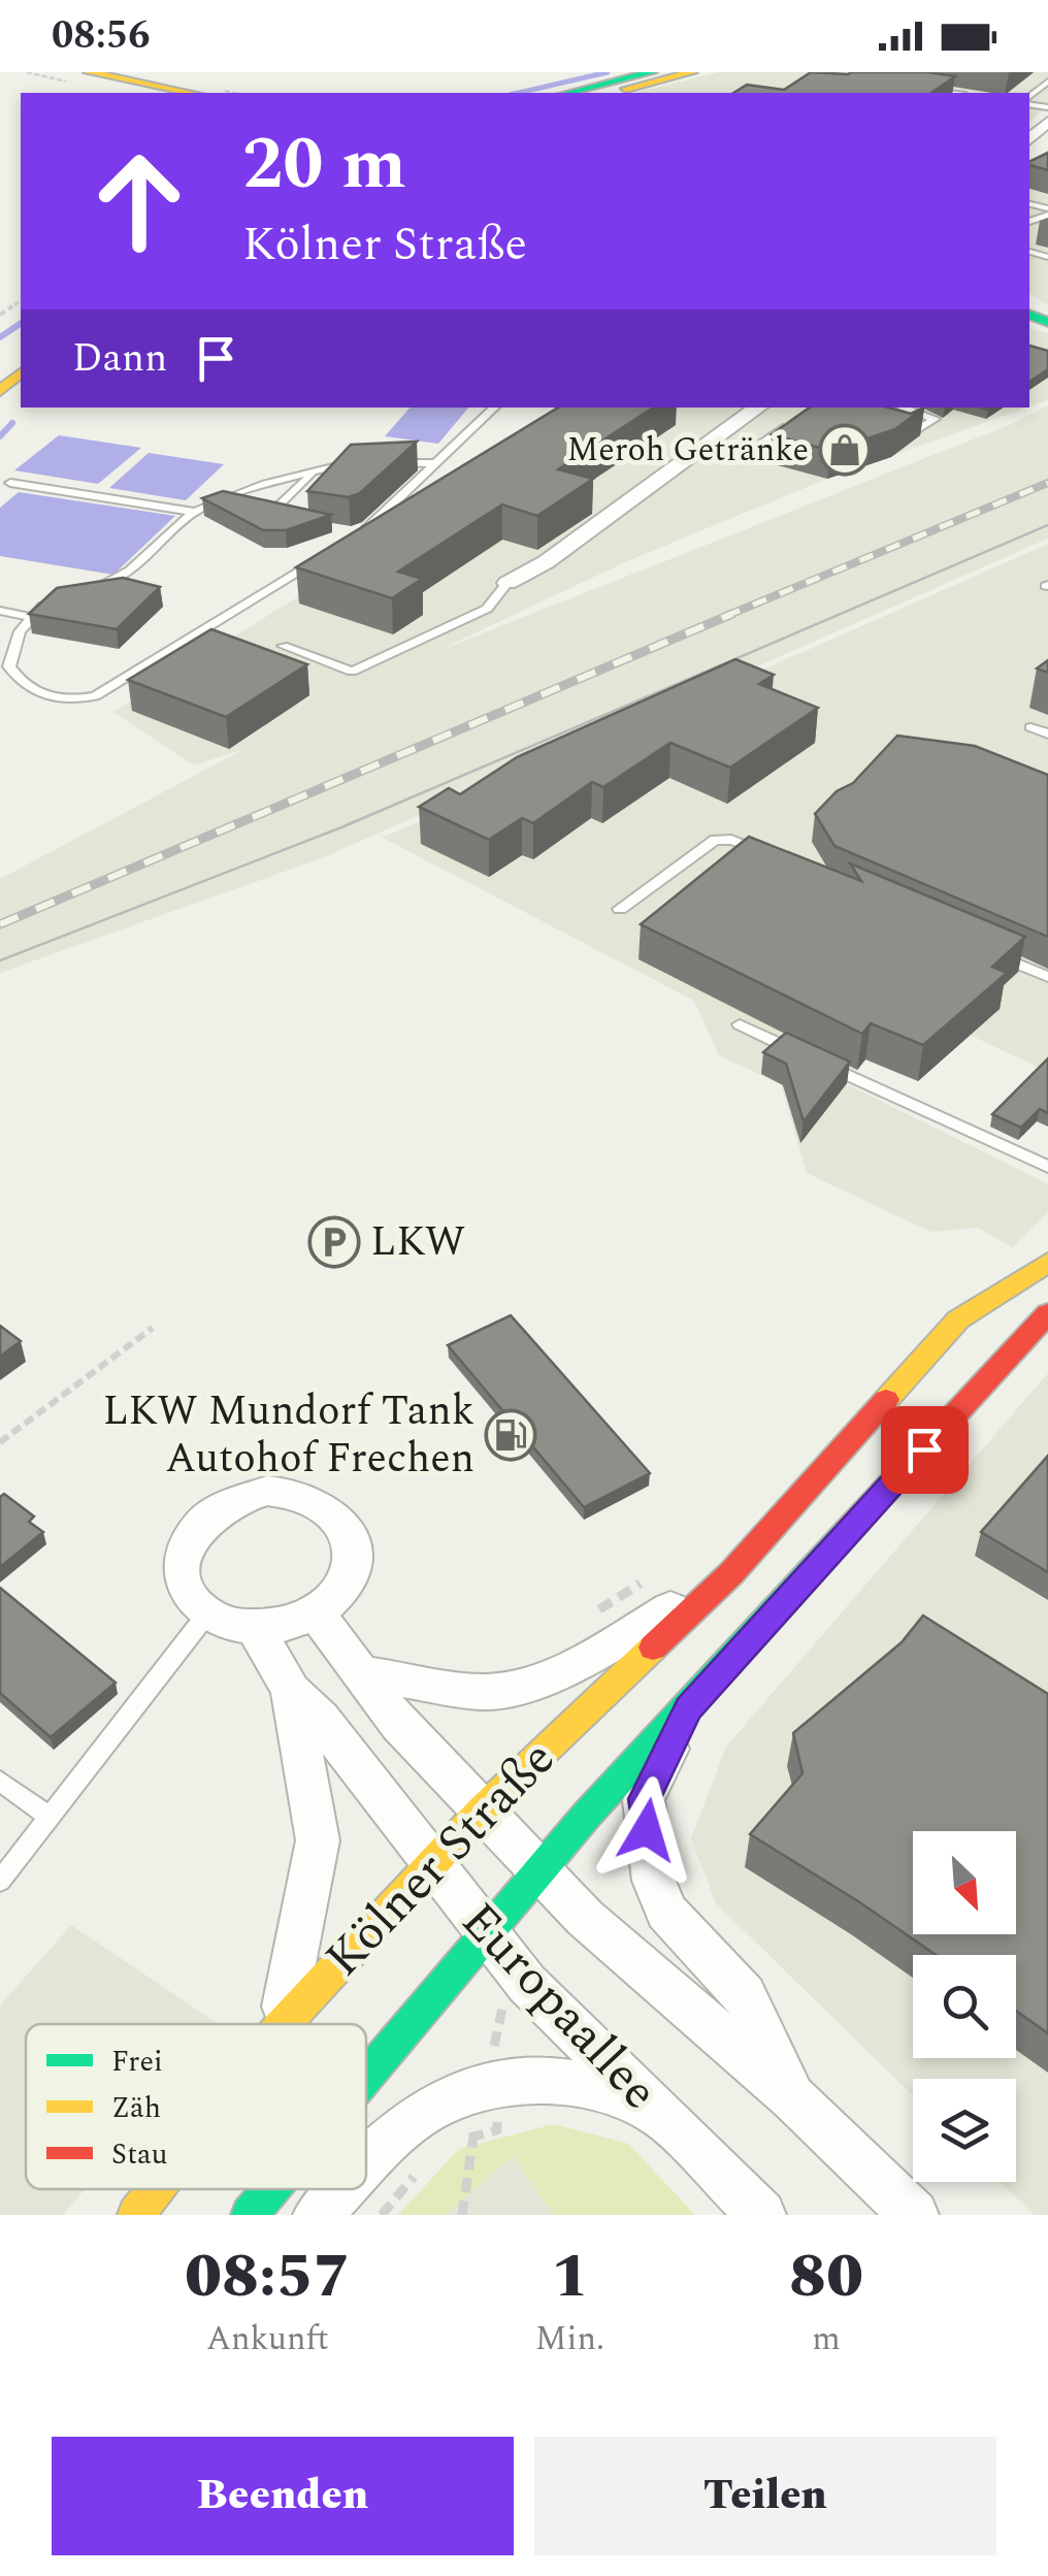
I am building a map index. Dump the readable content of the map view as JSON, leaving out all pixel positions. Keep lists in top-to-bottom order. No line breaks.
{"streets":{"main road":["Kölner Straße"],"street":["Europaallee"]},"crossings":[["Kölner Straße","Europaallee"]],"places":{"shop":["Meroh Getränke"],"parking":["LKW"],"fuel station":["LKW Mundorf Tank Autohof Frechen"]},"legend":["Frei","Zäh","Stau"],"north":"bottom right","page":{"status":"08:56","turn":["20 m","Kölner Straße"],"then":"Dann","eta":["08:57","Ankunft","1","Min.","80","m"],"buttons":["Beenden","Teilen"]}}
